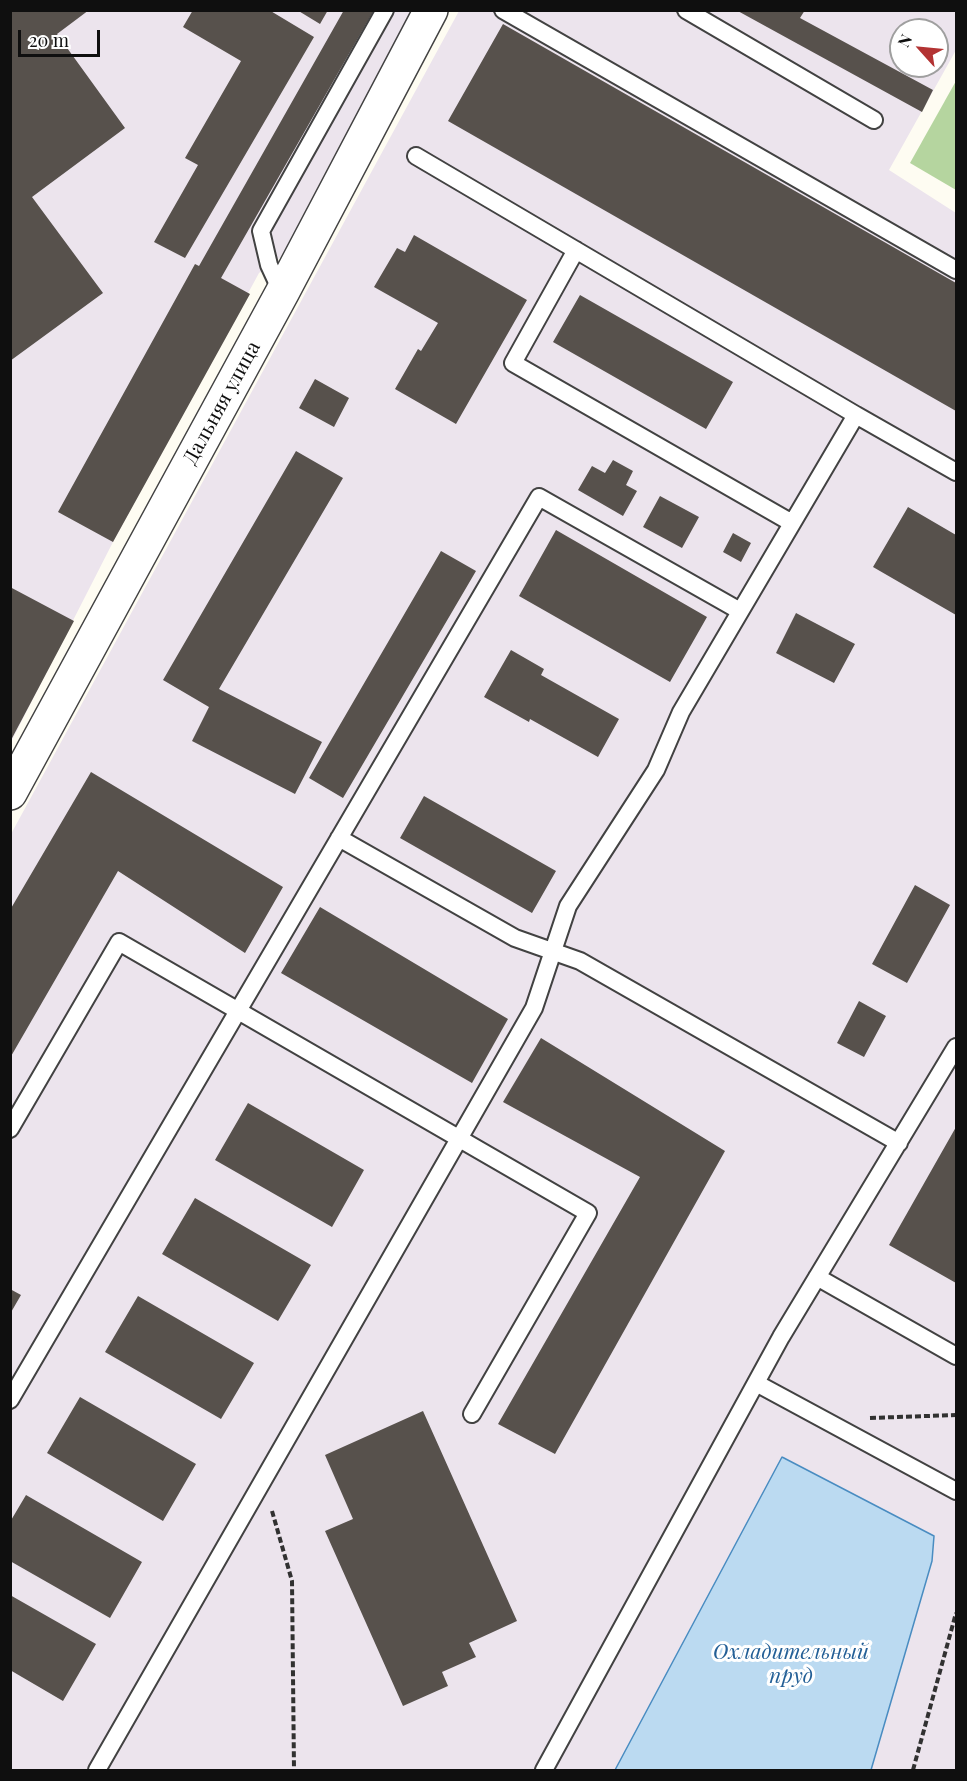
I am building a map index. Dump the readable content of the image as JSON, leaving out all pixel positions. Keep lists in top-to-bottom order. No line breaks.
{"streets":{"street":["Дальняя улица"]},"water":["Охладительный пруд"],"scale_bar":"20 m","north":"top left"}
